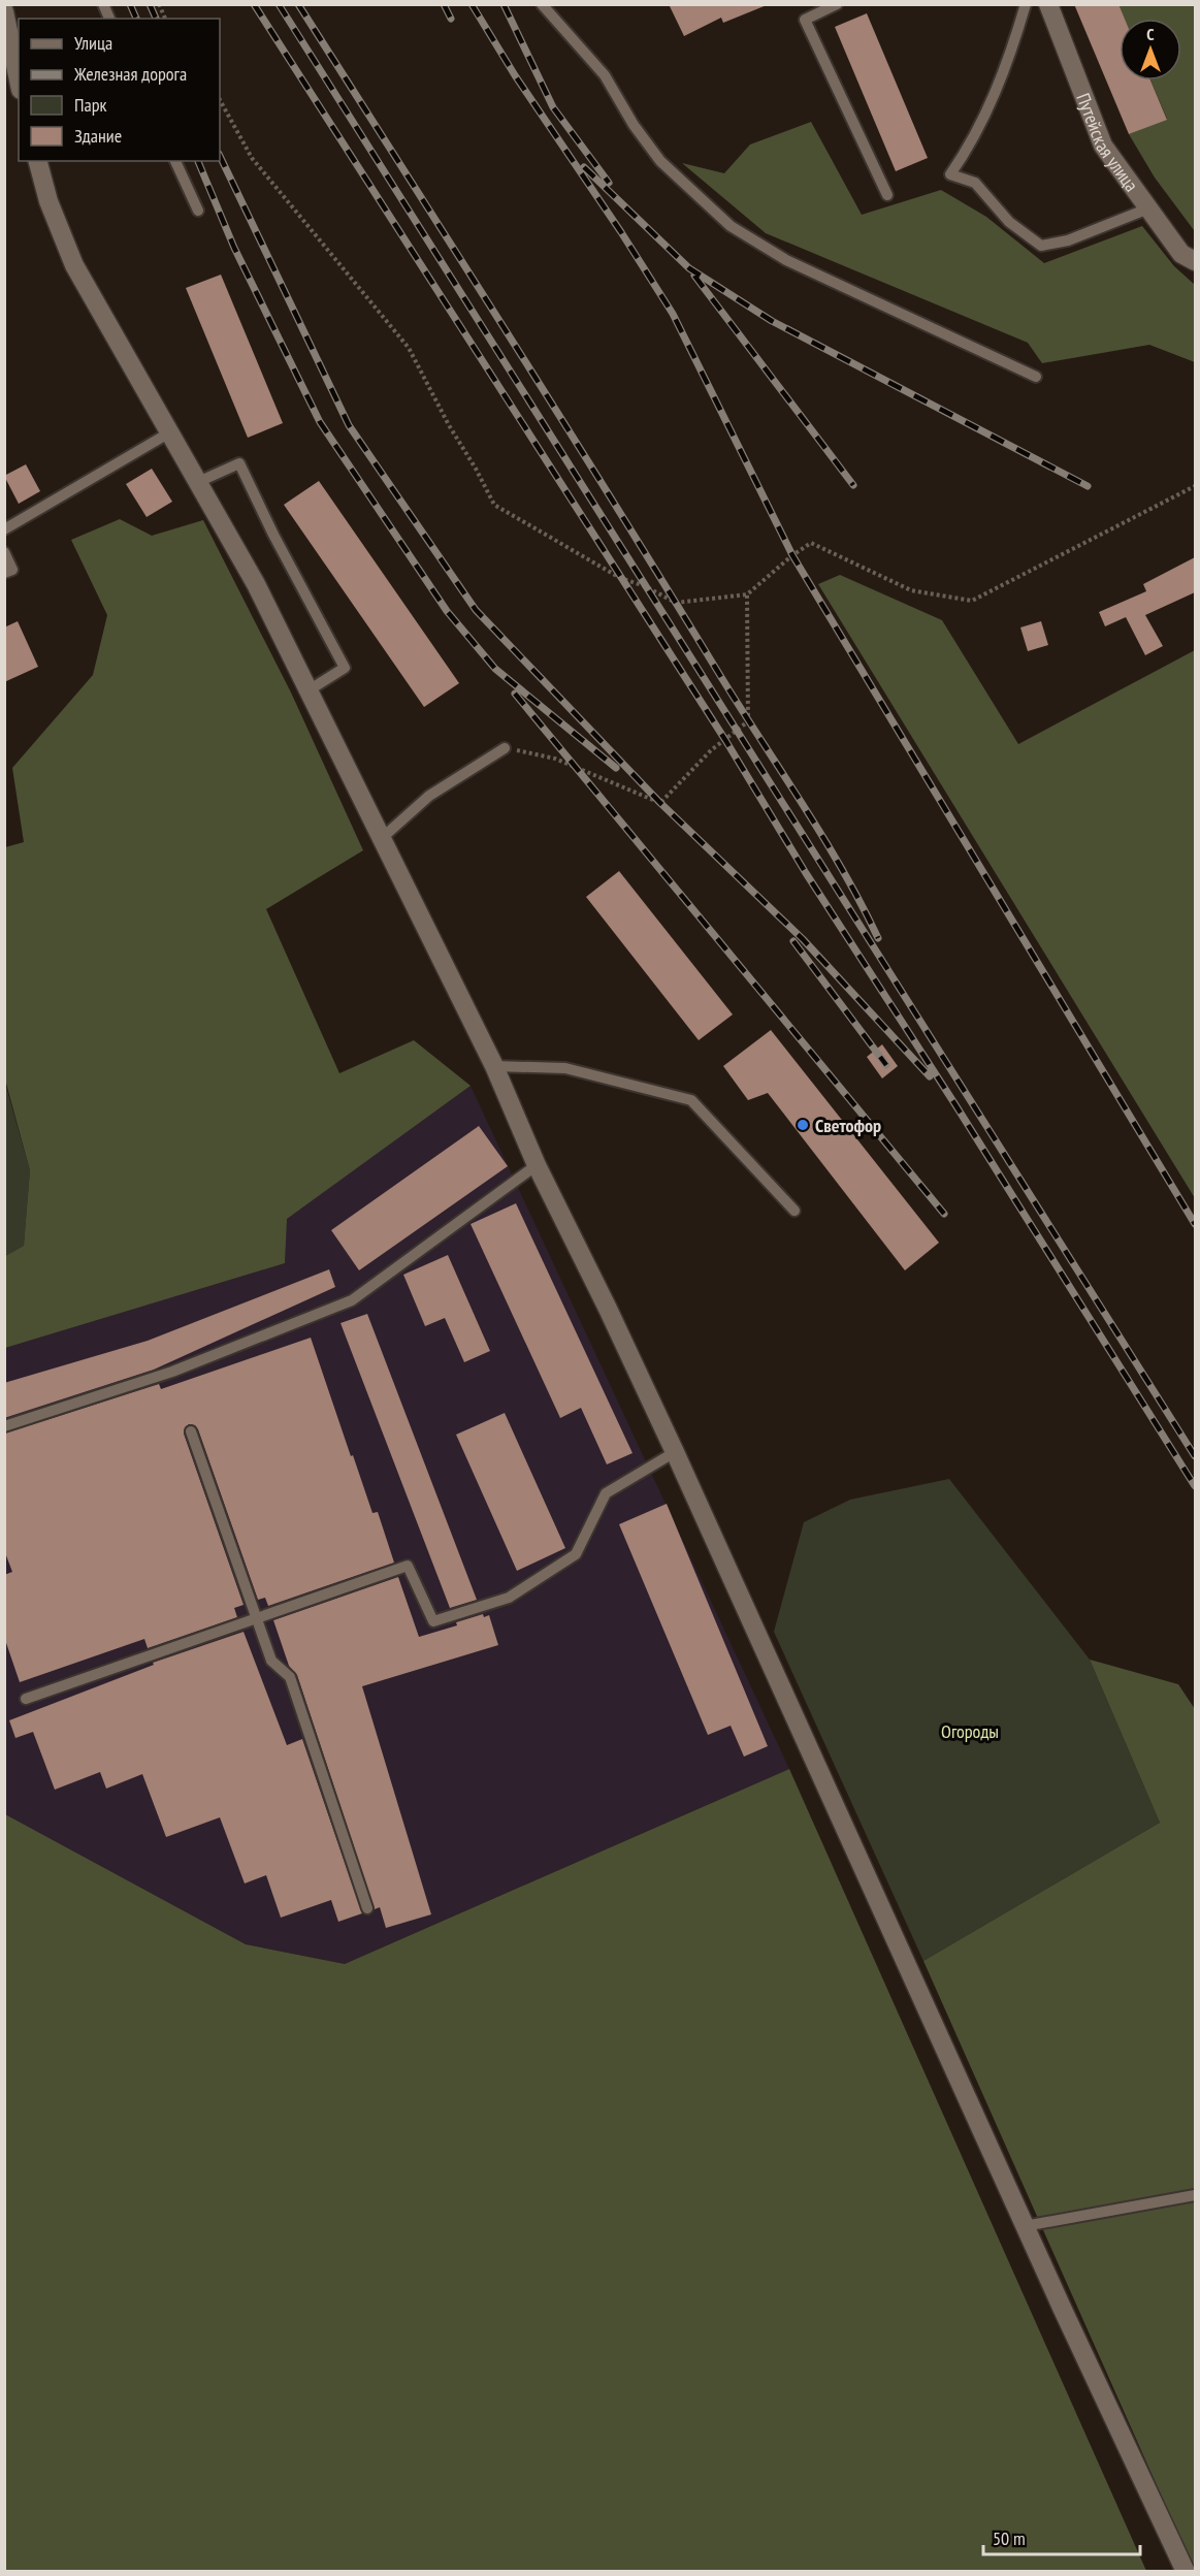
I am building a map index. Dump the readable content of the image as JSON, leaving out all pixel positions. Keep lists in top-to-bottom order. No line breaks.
{"streets":{"street":["Путейская улица"]},"parks":["Огороды"],"places":["Светофор"],"legend":["Улица","Железная дорога","Парк","Здание"],"scale_bar":"50 m","north":"top"}
